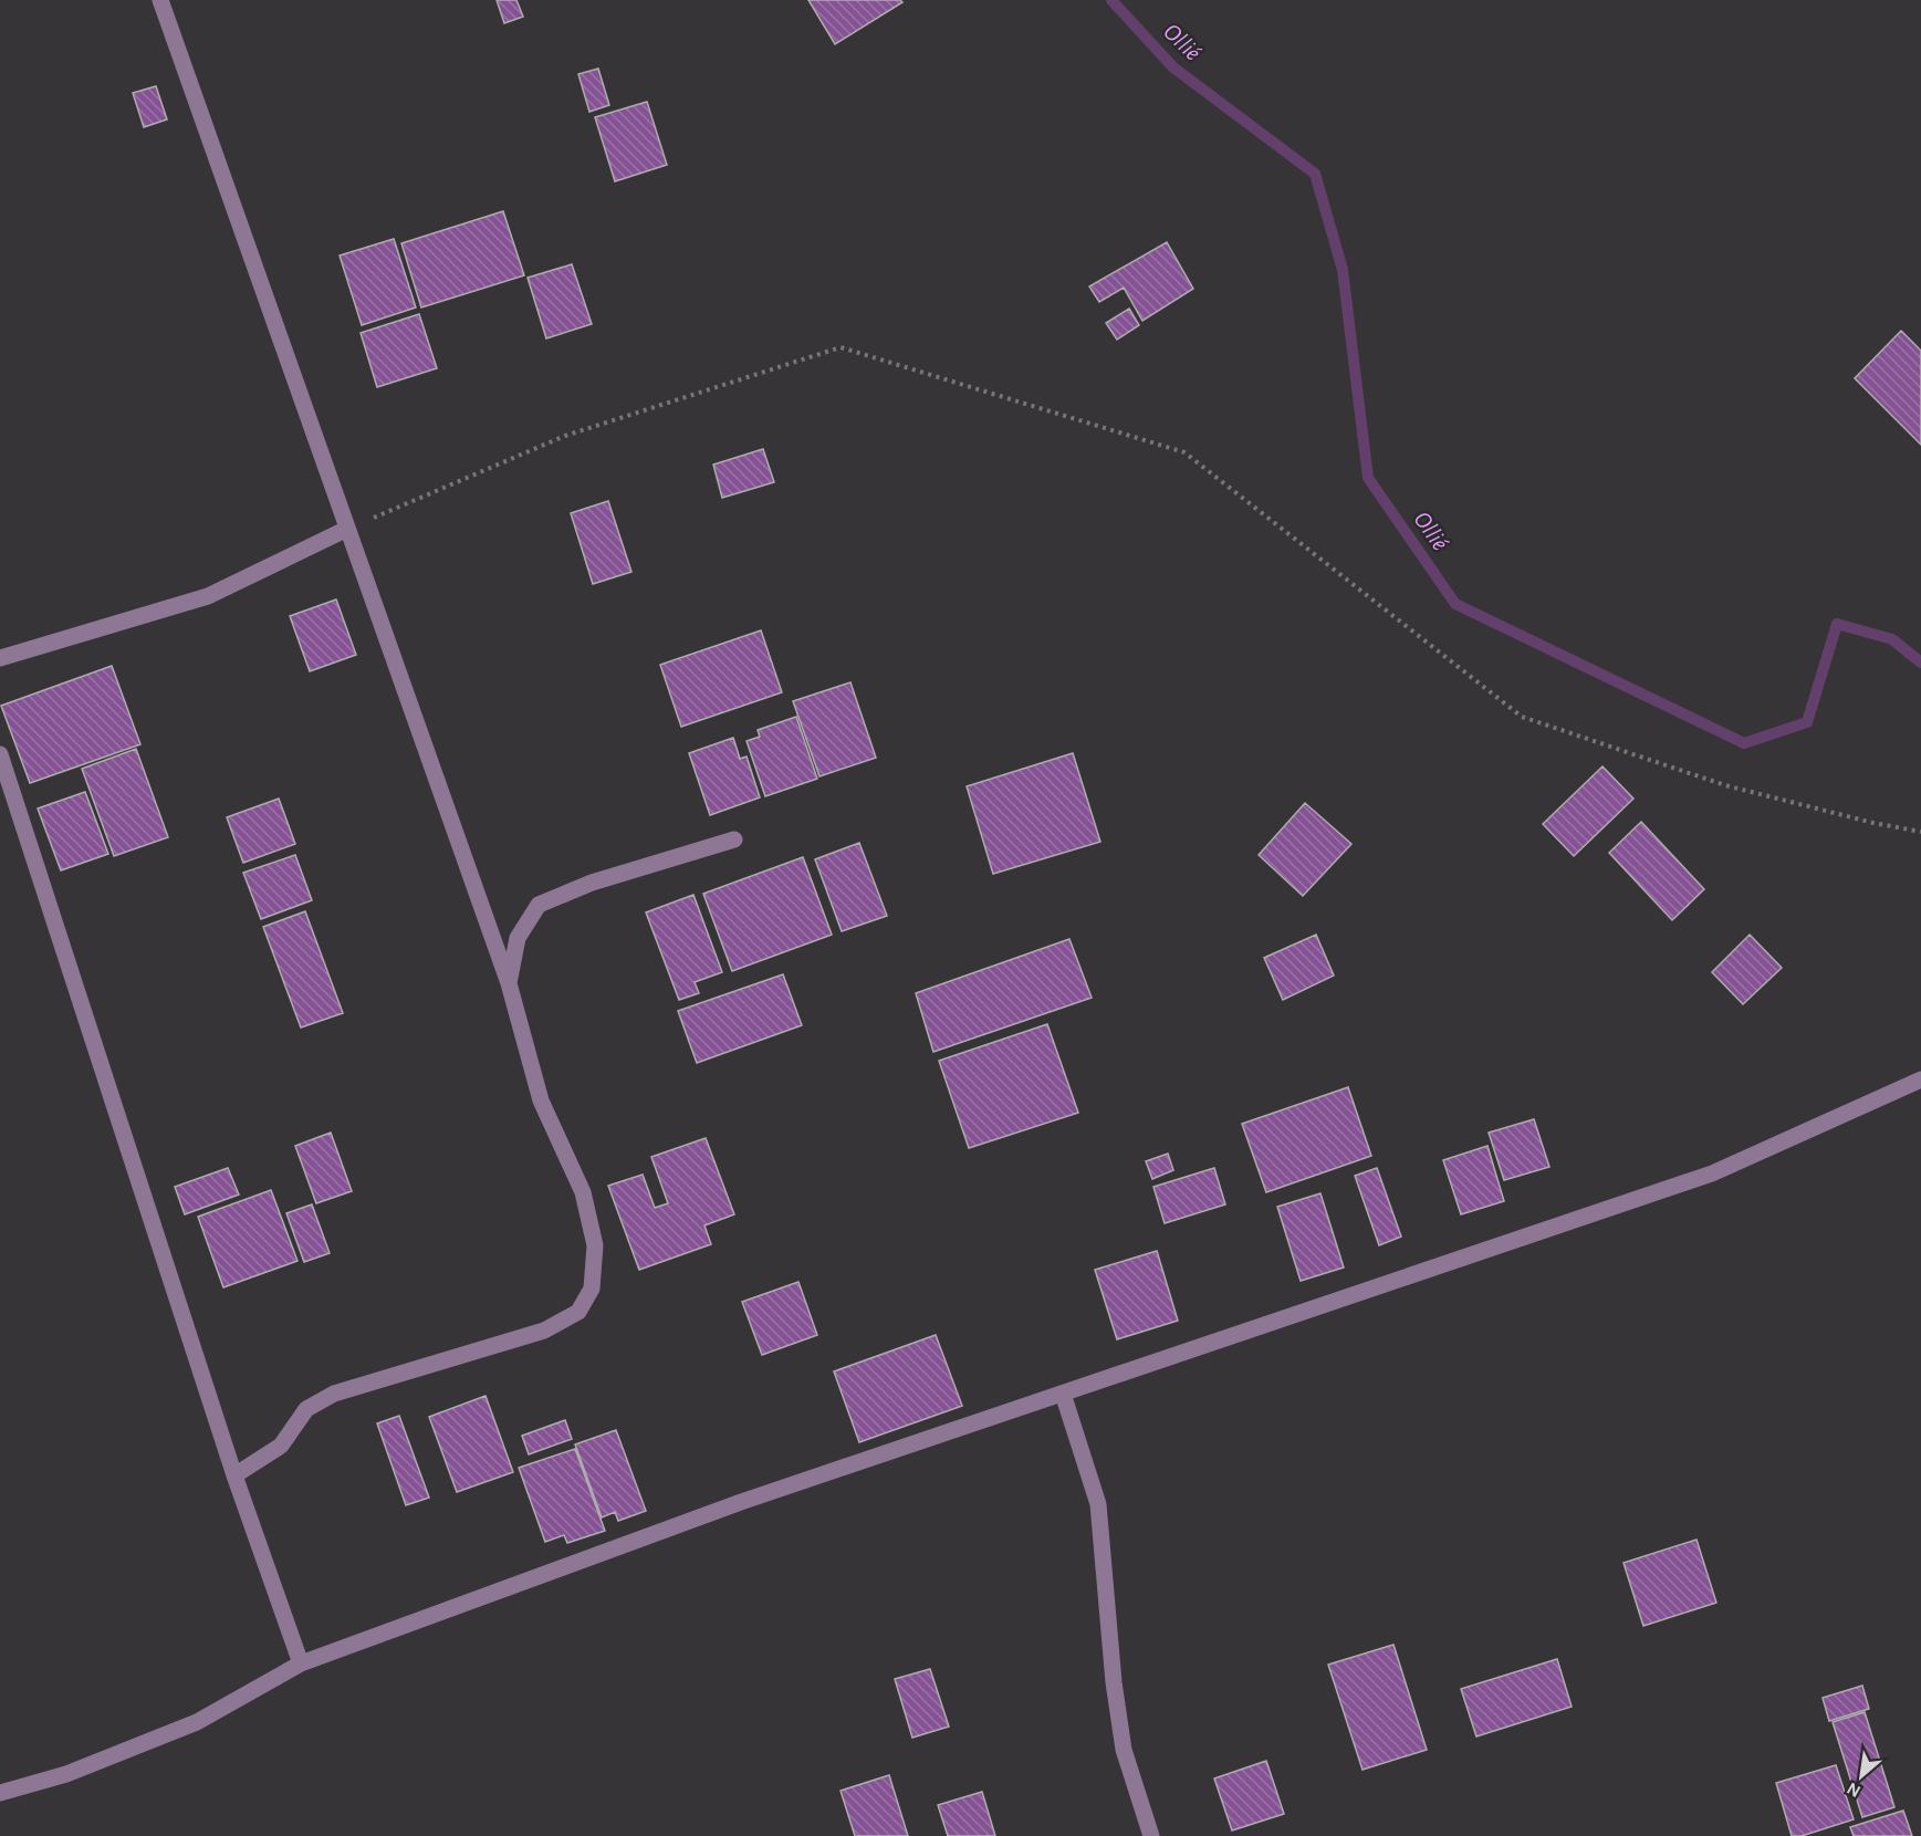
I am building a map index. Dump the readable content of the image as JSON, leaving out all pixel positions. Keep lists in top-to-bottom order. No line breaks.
{"water":["Ollié"],"north":"bottom left"}
